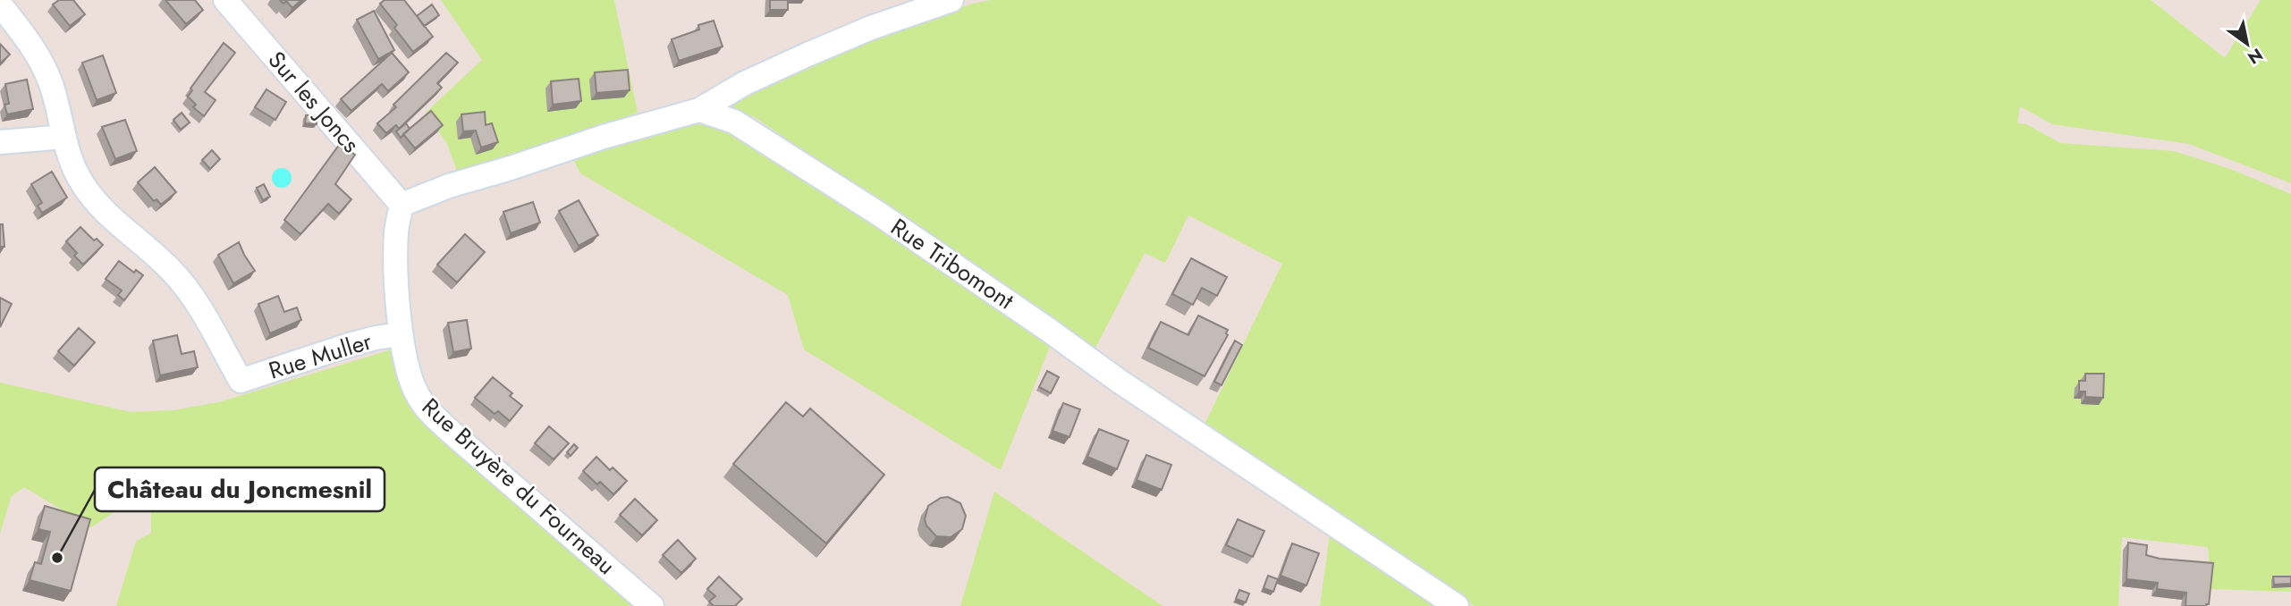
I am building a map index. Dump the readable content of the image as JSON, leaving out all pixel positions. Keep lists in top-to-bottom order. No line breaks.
{"streets":{"street":["Sur les Joncs","Rue Tribomont","Rue Muller","Rue Bruyère du Fourneau"]},"crossings":[["Sur les Joncs","Rue Bruyère du Fourneau"],["Rue Muller","Rue Bruyère du Fourneau"]],"places":["Château du Joncmesnil"],"north":"bottom right"}
